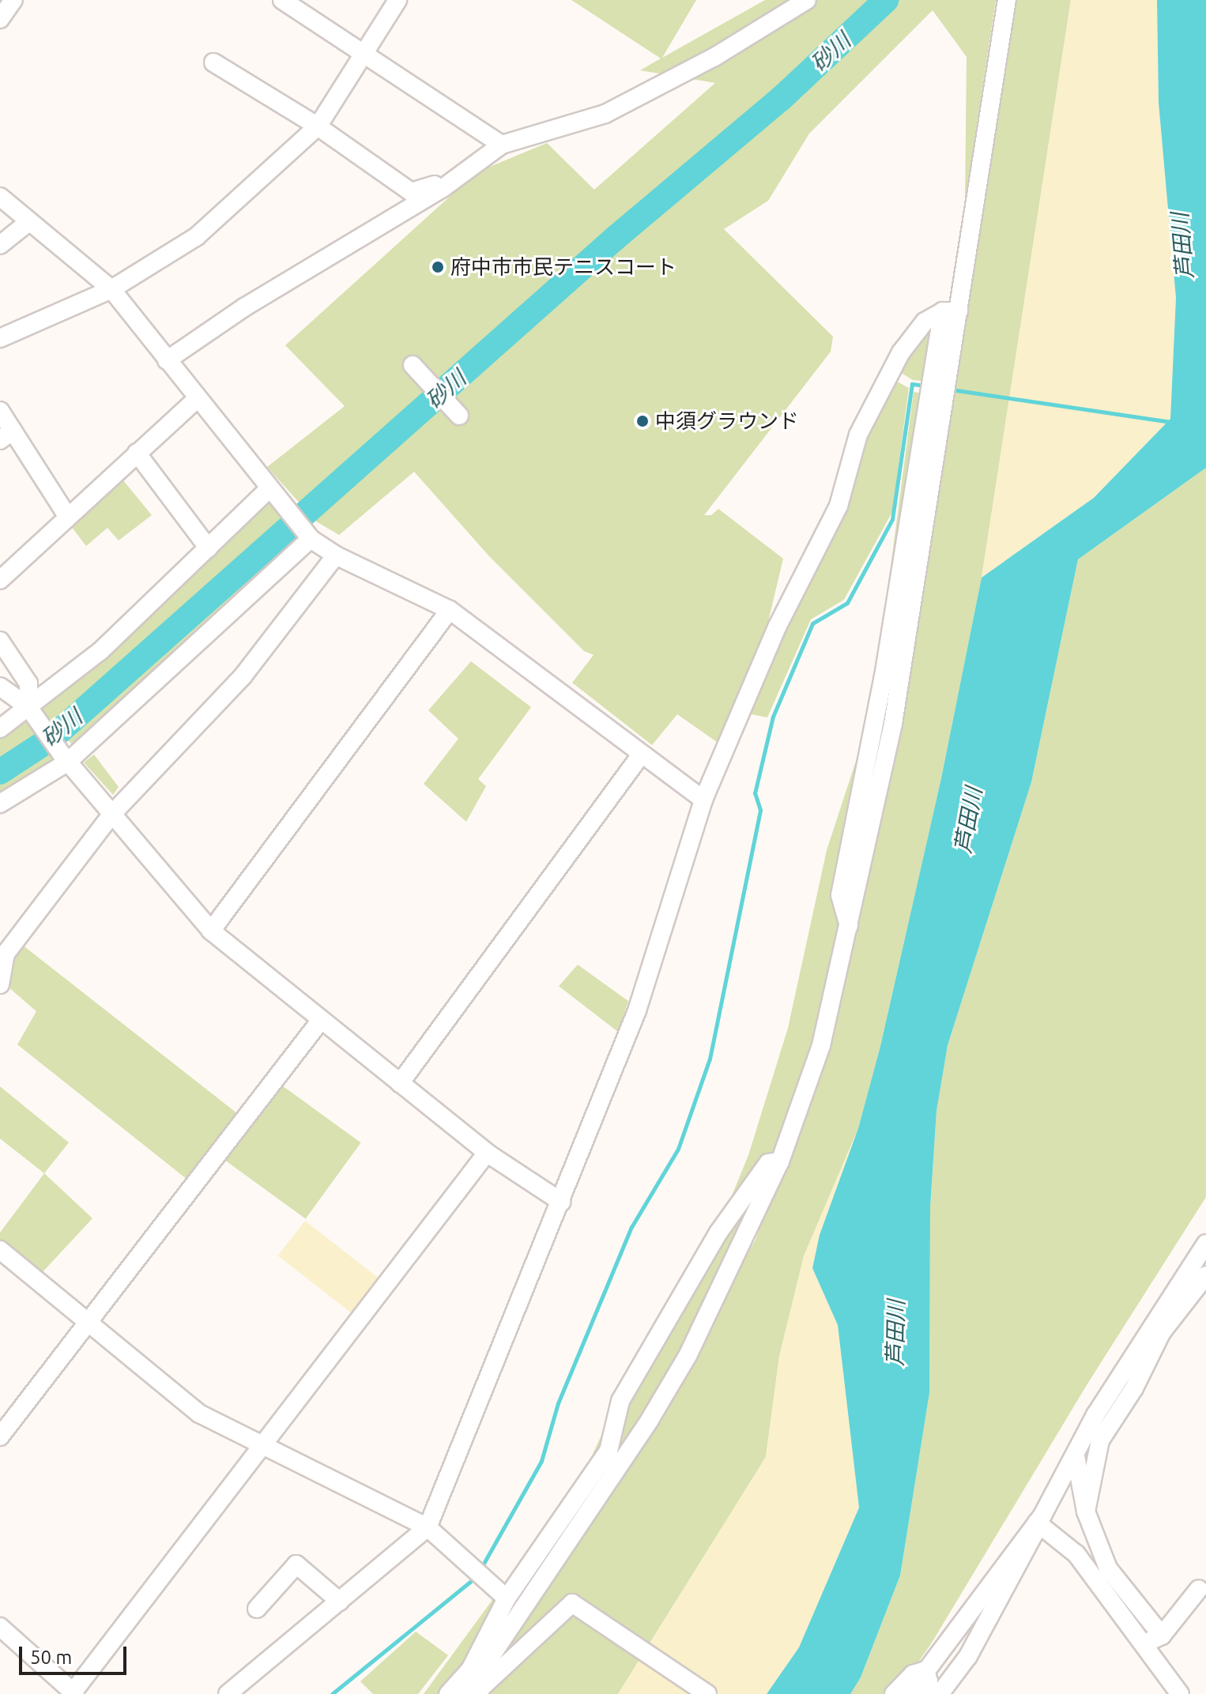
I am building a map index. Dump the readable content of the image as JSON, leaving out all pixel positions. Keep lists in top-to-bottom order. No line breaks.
{"water":["砂川","芦田川"],"places":["府中市市民テニスコート","中須グラウンド"],"scale_bar":"50 m"}
